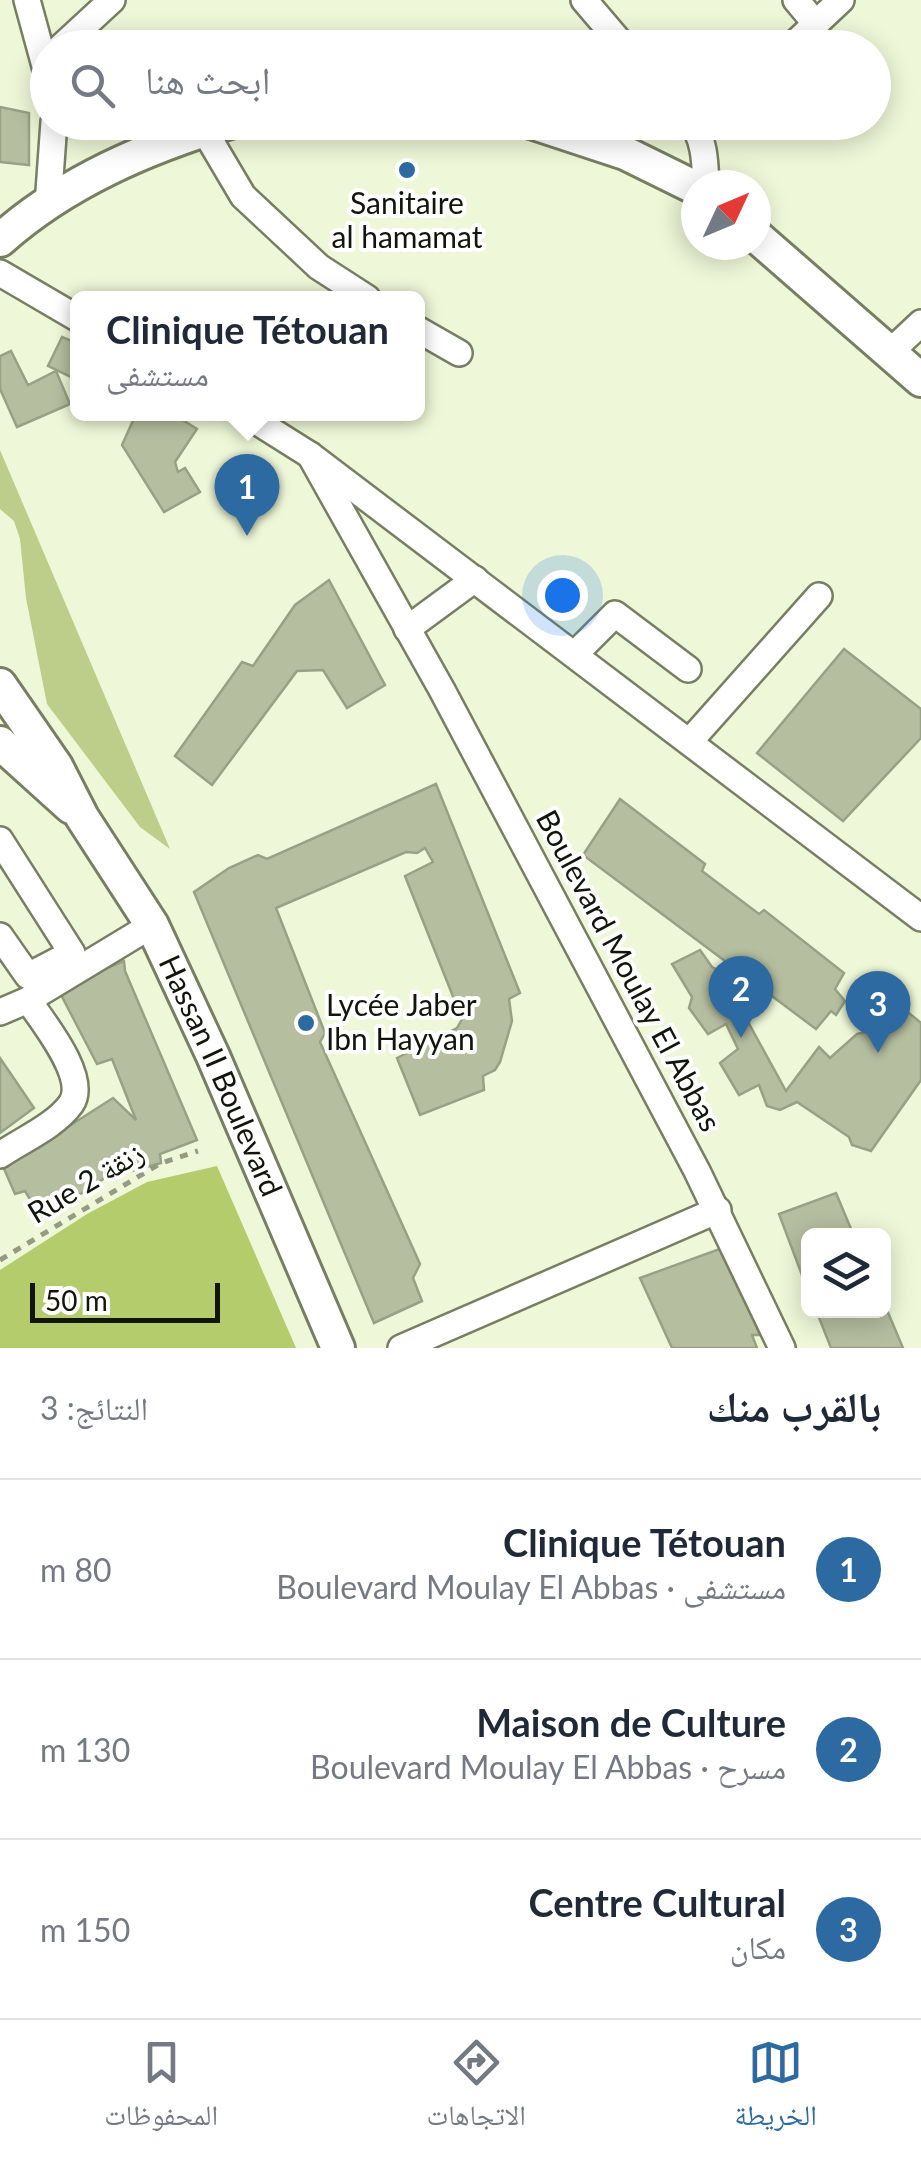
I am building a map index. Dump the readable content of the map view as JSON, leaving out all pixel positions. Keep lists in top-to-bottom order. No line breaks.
{"streets":{"main road":["Hassan II Boulevard"],"street":["Boulevard Moulay El Abbas"],"path":["Rue 2 زنقة"]},"places":["Sanitaire al hamamat","Lycée Jaber Ibn Hayyan"],"scale_bar":"50 m","north":"top right","page":{"search":"ابحث هنا","popup":["Clinique Tétouan","مستشفى"],"pins":["1","2","3"],"scale":"50 m","heading":["بالقرب منك","النتائج: 3"],"list":[{"mark":"1","name":"Clinique Tétouan","note":"مستشفى · Boulevard Moulay El Abbas","value":"80 m"},{"mark":"2","name":"Maison de Culture","note":"مسرح · Boulevard Moulay El Abbas","value":"130 m"},{"mark":"3","name":"Centre Cultural","note":"مكان","value":"150 m"}],"nav":["الخريطة","الاتجاهات","المحفوظات"]}}
